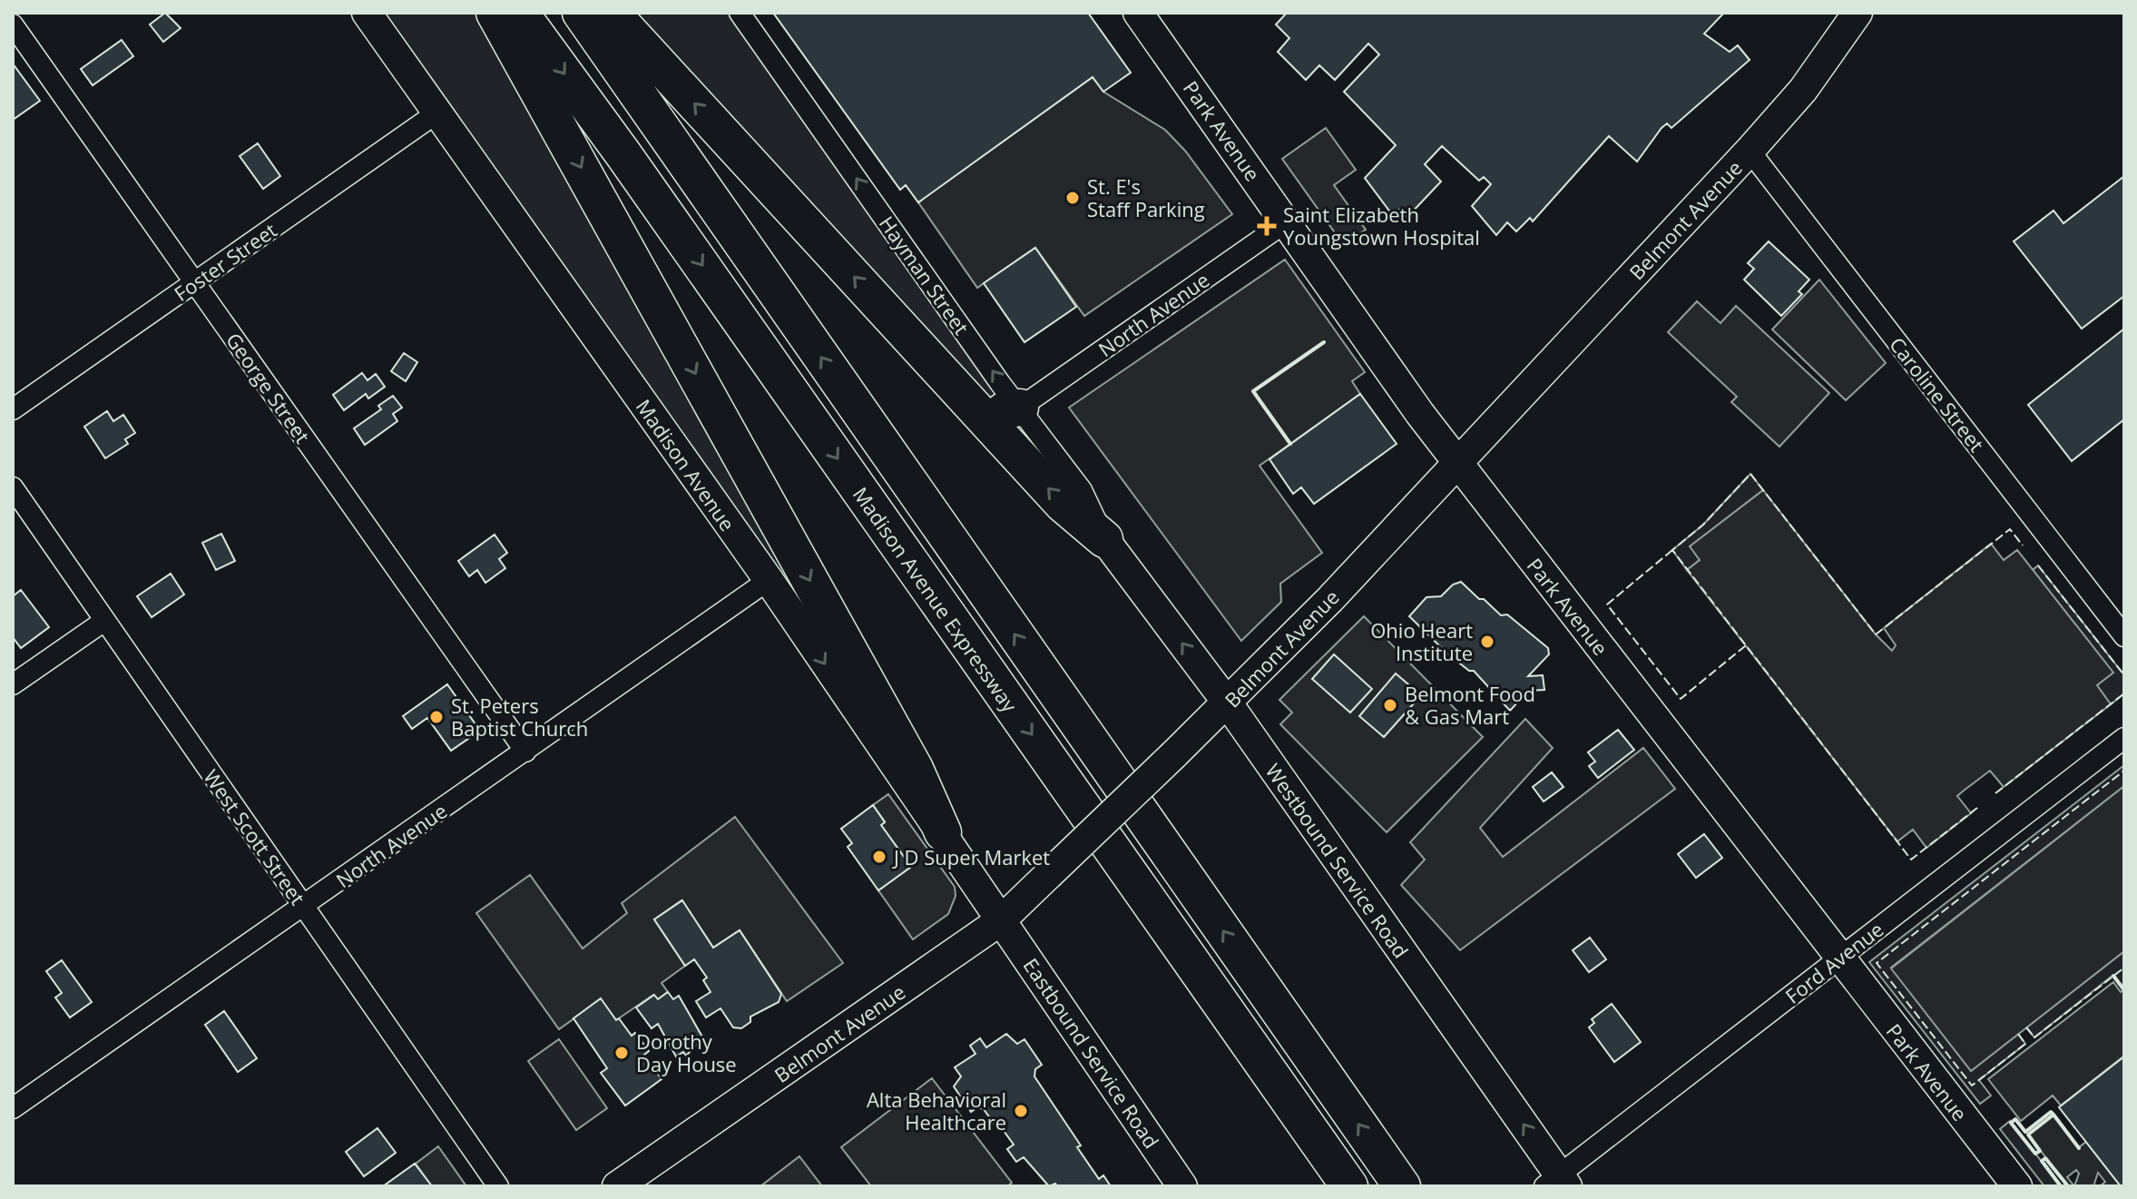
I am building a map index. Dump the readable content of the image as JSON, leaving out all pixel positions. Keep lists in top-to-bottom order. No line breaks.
{"streets":{"highway":["Madison Avenue Expressway"],"main road":["Park Avenue","Belmont Avenue","Madison Avenue","Westbound Service Road","Eastbound Service Road"],"street":["Foster Street","Hayman Street","North Avenue","George Street","Caroline Street","West Scott Street","Ford Avenue"]},"crossings":[["Park Avenue","Belmont Avenue"],["Park Avenue","North Avenue"],["Park Avenue","Ford Avenue"],["Belmont Avenue","Caroline Street"],["Belmont Avenue","Madison Avenue"],["Belmont Avenue","Westbound Service Road"],["Belmont Avenue","Eastbound Service Road"],["Foster Street","George Street"],["Foster Street","Madison Avenue"],["Hayman Street","North Avenue"],["North Avenue","George Street"],["North Avenue","Madison Avenue"],["North Avenue","West Scott Street"],["Madison Avenue","Eastbound Service Road"],["Westbound Service Road","Ford Avenue"]],"one_way":["Hayman Street","Westbound Service Road"],"places":{"other":["St. E's Staff Parking","Ohio Heart Institute","Belmont Food & Gas Mart","St. Peters Baptist Church","J D Super Market","Dorothy Day House","Alta Behavioral Healthcare"],"health":["Saint Elizabeth Youngstown Hospital"]}}
